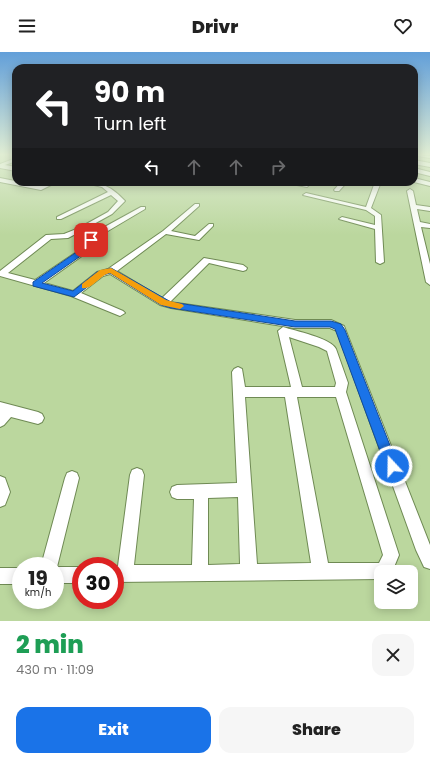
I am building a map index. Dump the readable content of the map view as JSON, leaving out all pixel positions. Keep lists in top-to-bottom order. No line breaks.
{"page":{"header":"Drivr","turn":["90 m","Turn left"],"speed":"19 km/h","limit":"30","heading":["2 min","430 m · 11:09"],"buttons":["Exit","Share"]}}
